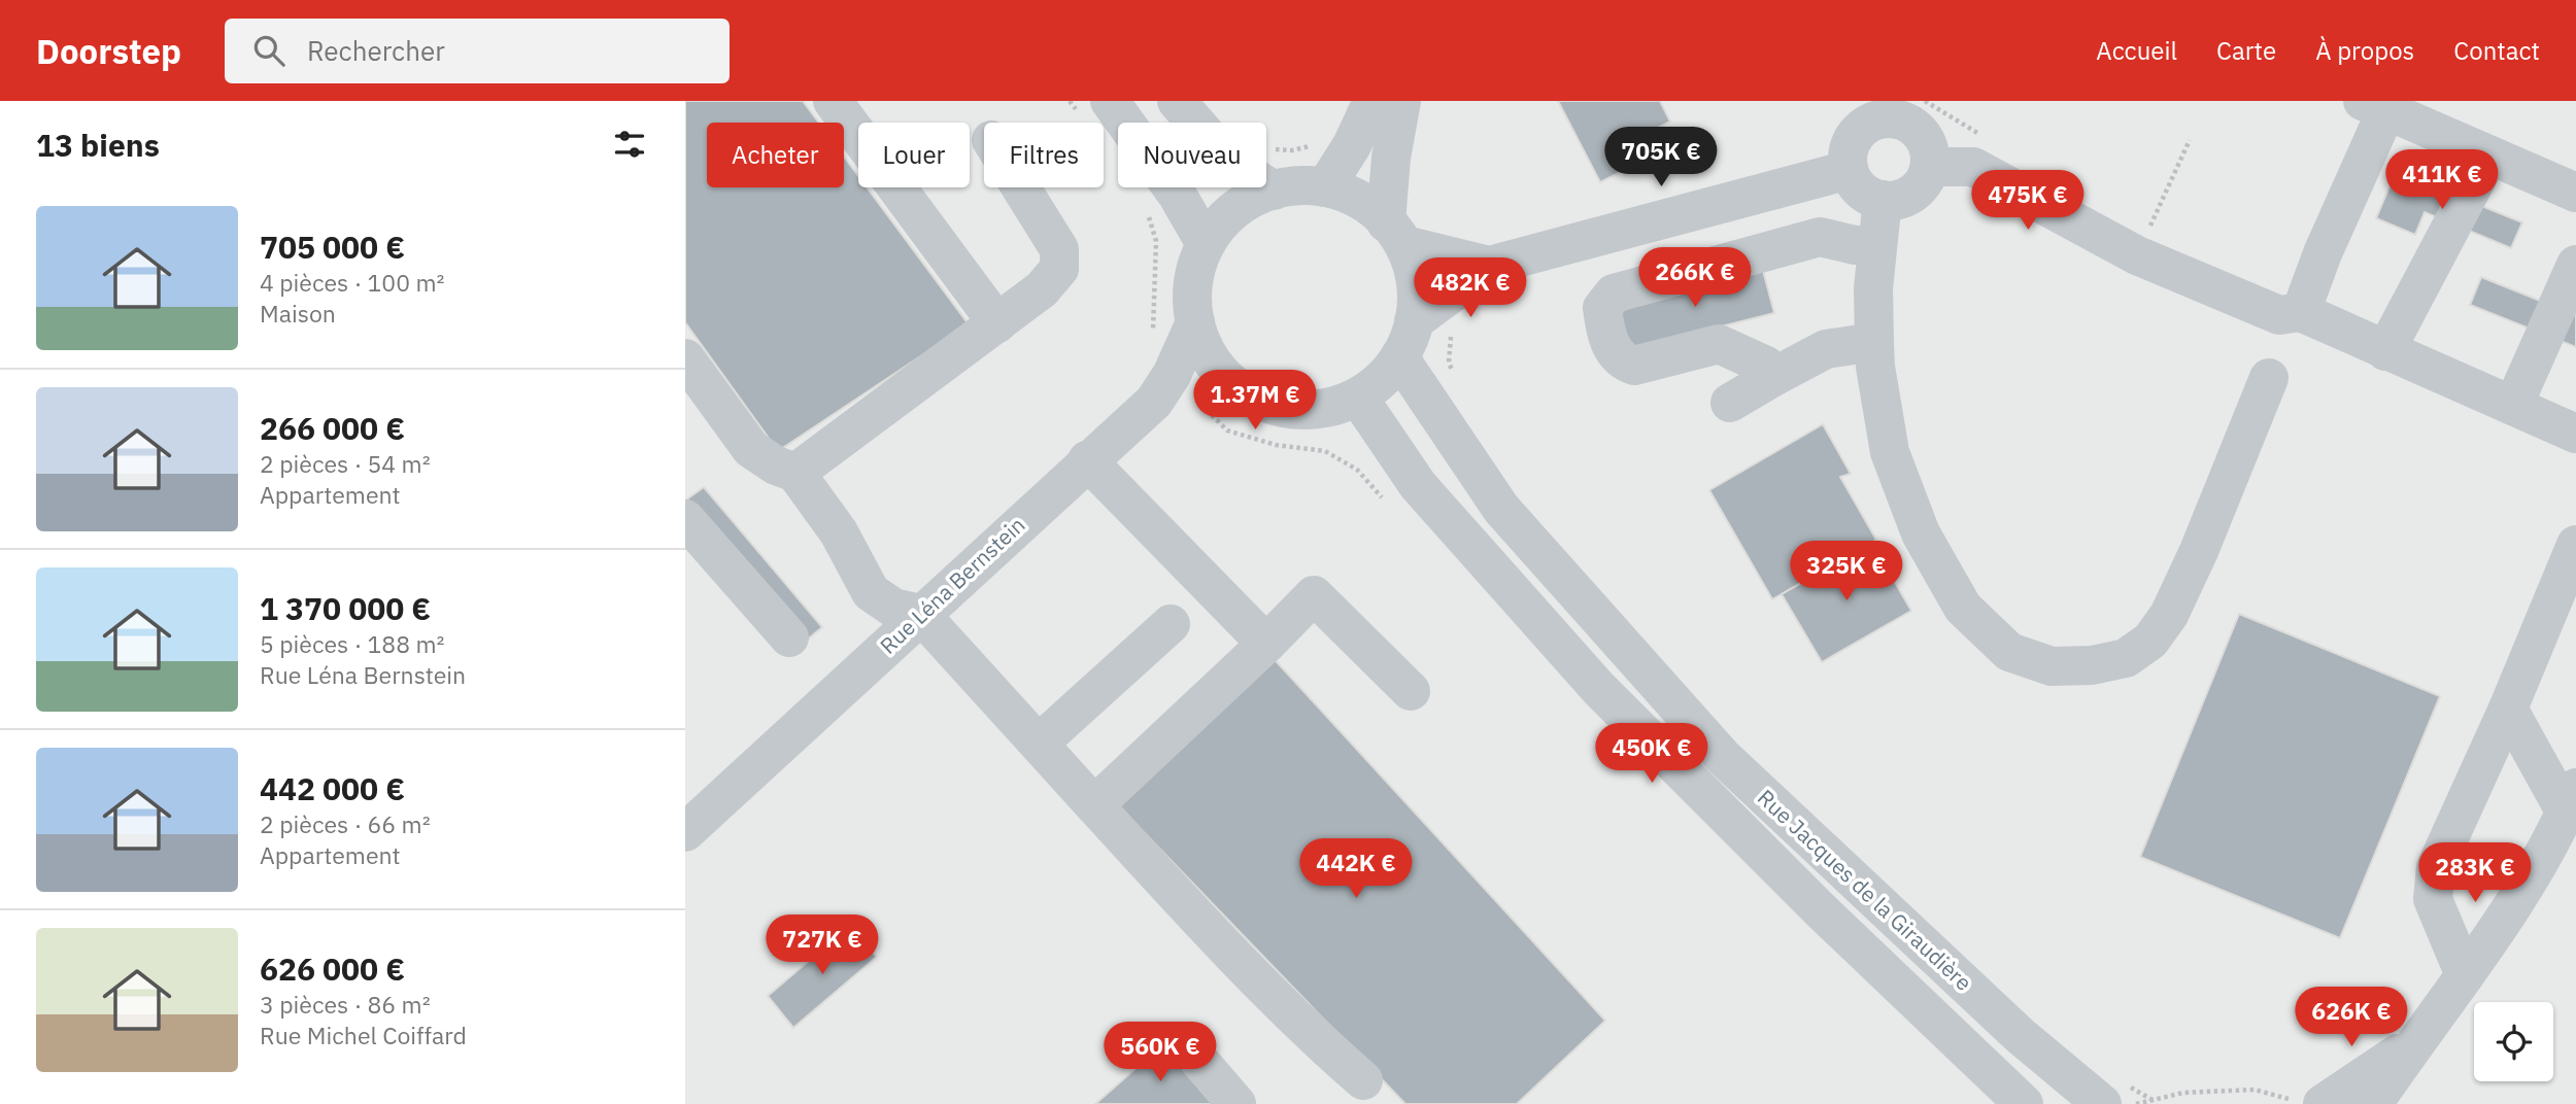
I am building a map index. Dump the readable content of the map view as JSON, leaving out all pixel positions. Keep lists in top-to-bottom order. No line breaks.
{"streets":{"street":["Rue Léna Bernstein","Rue Jacques de la Giraudière"]},"crossings":[["Rue Léna Bernstein","Rue Jacques de la Giraudière"]],"page":{"header":"Doorstep","search":"Rechercher","nav":["Accueil","Carte","À propos","Contact"],"heading":"13 biens","chip":["Acheter","Louer","Filtres","Nouveau"],"price":["705K €","411K €","475K €","266K €","482K €","1.37M €","325K €","450K €","442K €","283K €","727K €","626K €","560K €"],"list":[{"name":"705 000 €","note":"4 pièces · 100 m² · Maison"},{"name":"266 000 €","note":"2 pièces · 54 m² · Appartement"},{"name":"1 370 000 €","note":"5 pièces · 188 m² · Rue Léna Bernstein"},{"name":"442 000 €","note":"2 pièces · 66 m² · Appartement"},{"name":"626 000 €","note":"3 pièces · 86 m² · Rue Michel Coiffard"}]}}
